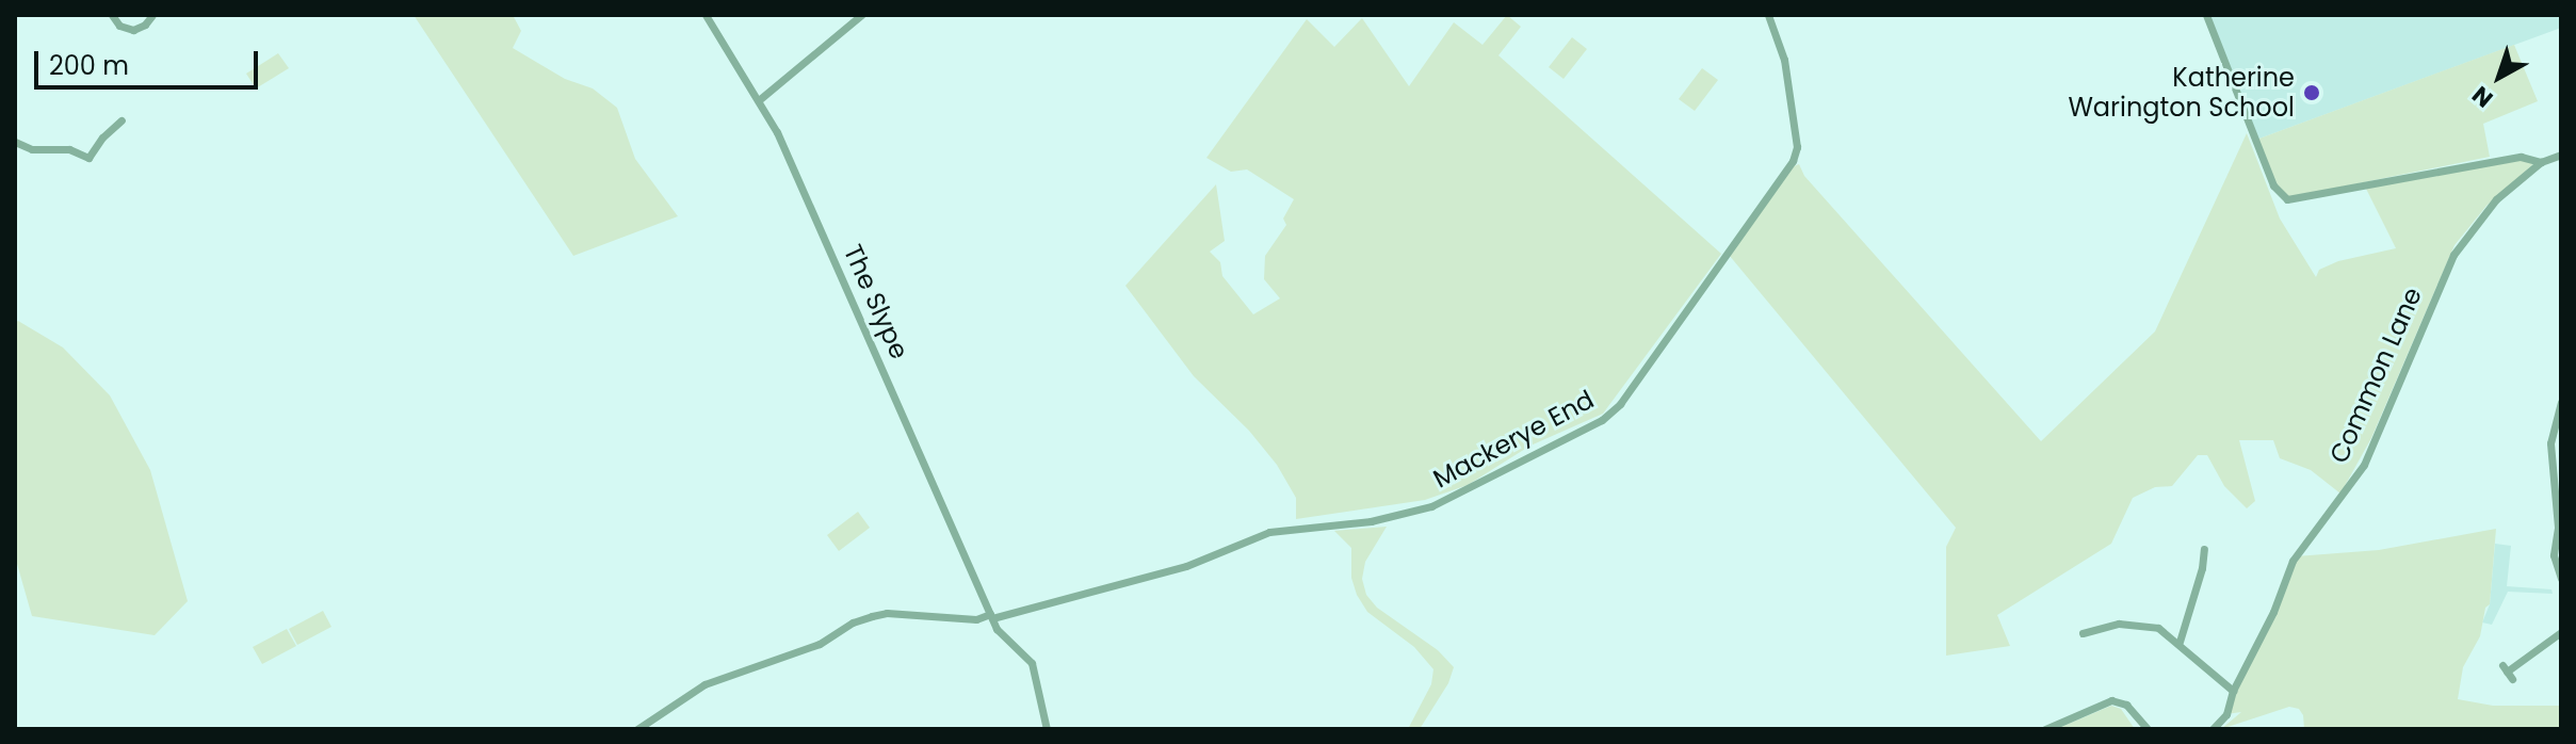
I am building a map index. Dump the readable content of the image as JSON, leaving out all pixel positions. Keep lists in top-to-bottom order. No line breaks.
{"streets":{"street":["The Slype","Common Lane","Mackerye End"]},"crossings":[["The Slype","Mackerye End"]],"places":["Katherine Warington School"],"scale_bar":"200 m","north":"bottom left"}
